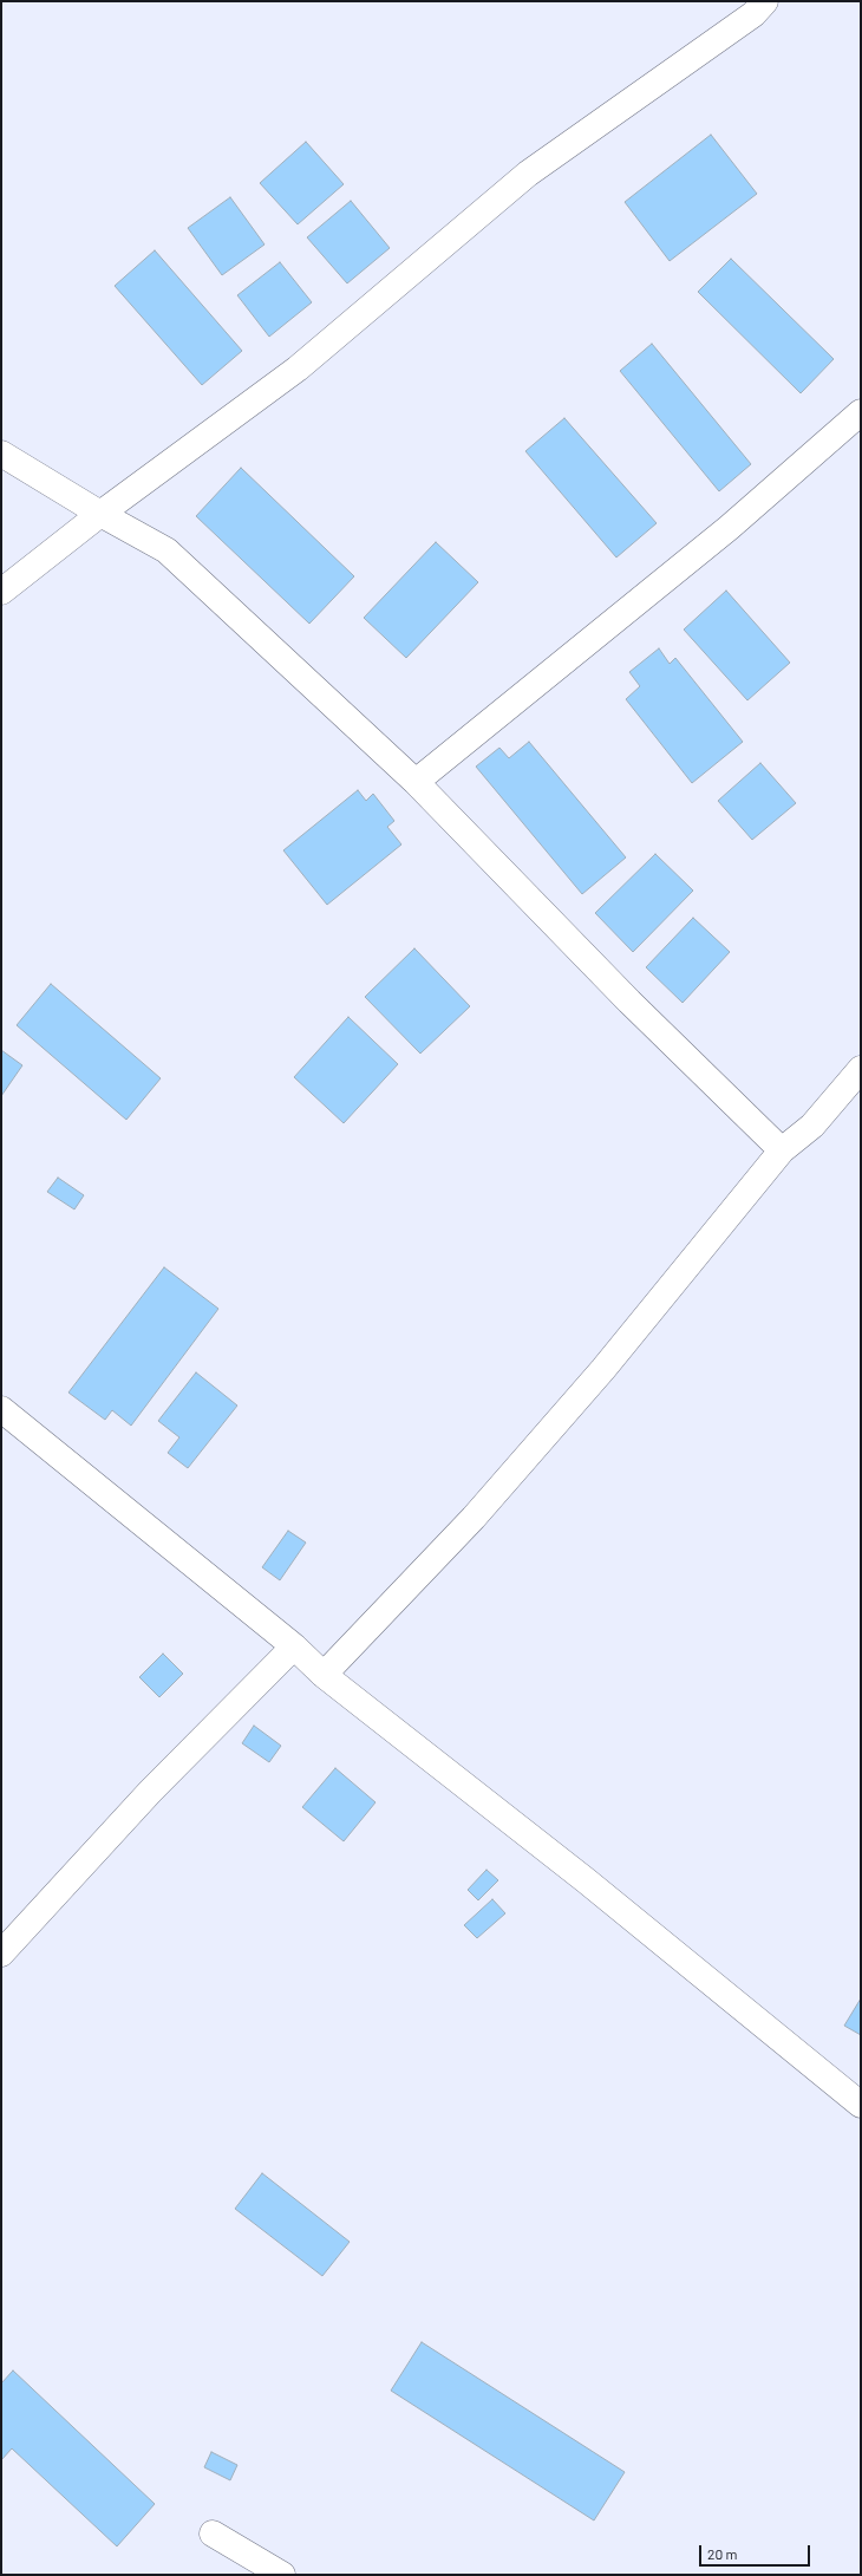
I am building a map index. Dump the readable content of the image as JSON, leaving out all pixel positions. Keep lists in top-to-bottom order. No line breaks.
{"scale_bar":"20 m"}
